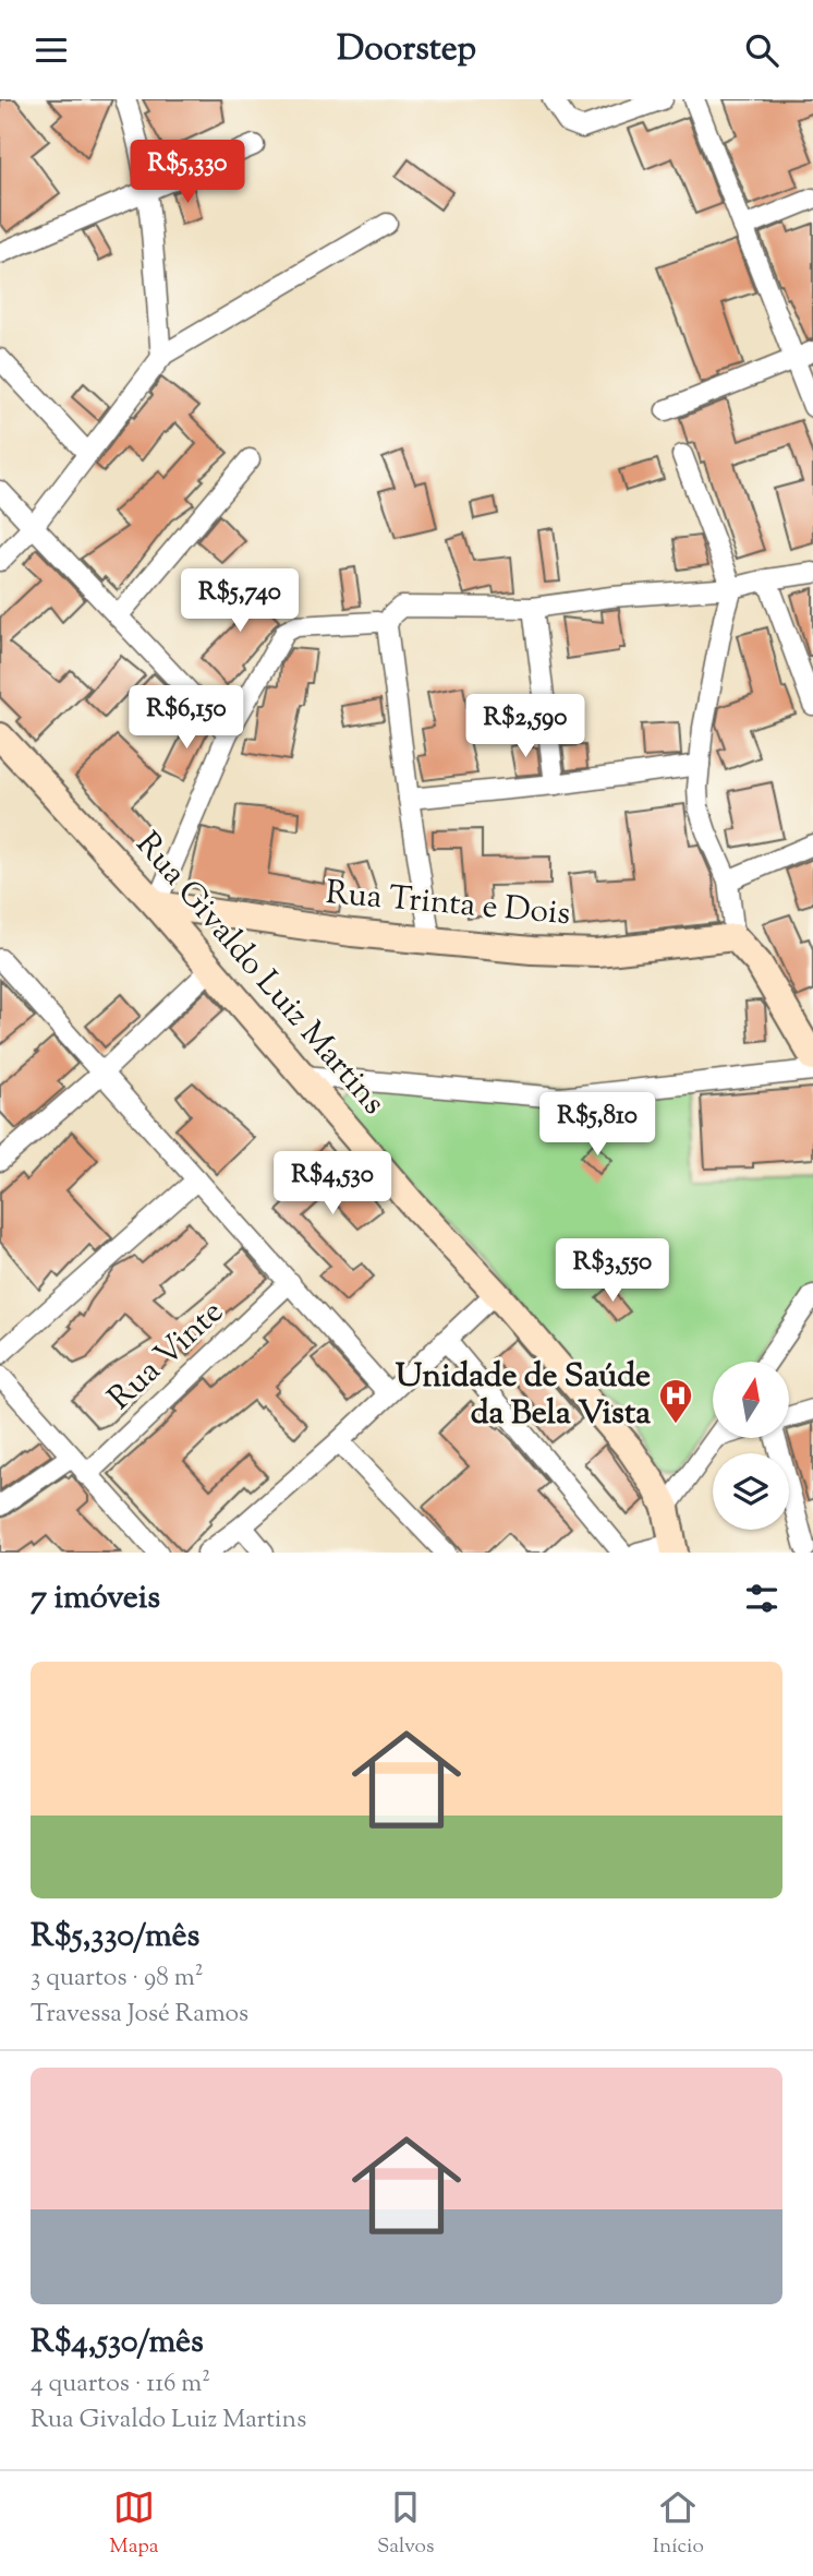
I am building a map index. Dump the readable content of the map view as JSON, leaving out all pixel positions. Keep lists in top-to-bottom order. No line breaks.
{"streets":{"street":["Rua Trinta e Dois","Rua Givaldo Luiz Martins","Rua Vinte"]},"crossings":[["Rua Trinta e Dois","Rua Givaldo Luiz Martins"]],"places":{"hospital":["Unidade de Saúde da Bela Vista"]},"north":"top","page":{"header":"Doorstep","price":["R$5,330","R$5,740","R$6,150","R$2,590","R$5,810","R$4,530","R$3,550"],"heading":"7 imóveis","list":[{"name":"R$5,330/mês","note":"3 quartos · 98 m² · Travessa José Ramos"},{"name":"R$4,530/mês","note":"4 quartos · 116 m² · Rua Givaldo Luiz Martins"}],"tabs":["Mapa","Salvos","Início"]}}
